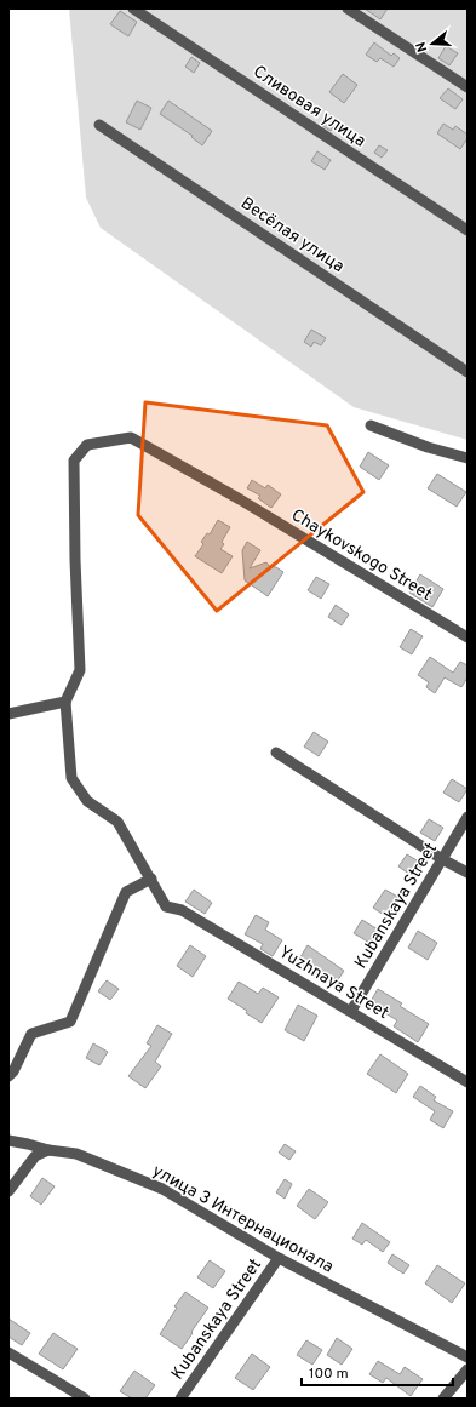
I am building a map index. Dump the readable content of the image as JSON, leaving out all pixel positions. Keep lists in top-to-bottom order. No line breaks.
{"streets":{"street":["Сливовая улица","Весёлая улица","Chaykovskogo Street","Kubanskaya Street","Yuzhnaya Street","улица 3 Интернационала"]},"crossings":[["Chaykovskogo Street","Yuzhnaya Street"],["Kubanskaya Street","Yuzhnaya Street"],["Kubanskaya Street","улица 3 Интернационала"]],"scale_bar":"100 m","north":"left"}
